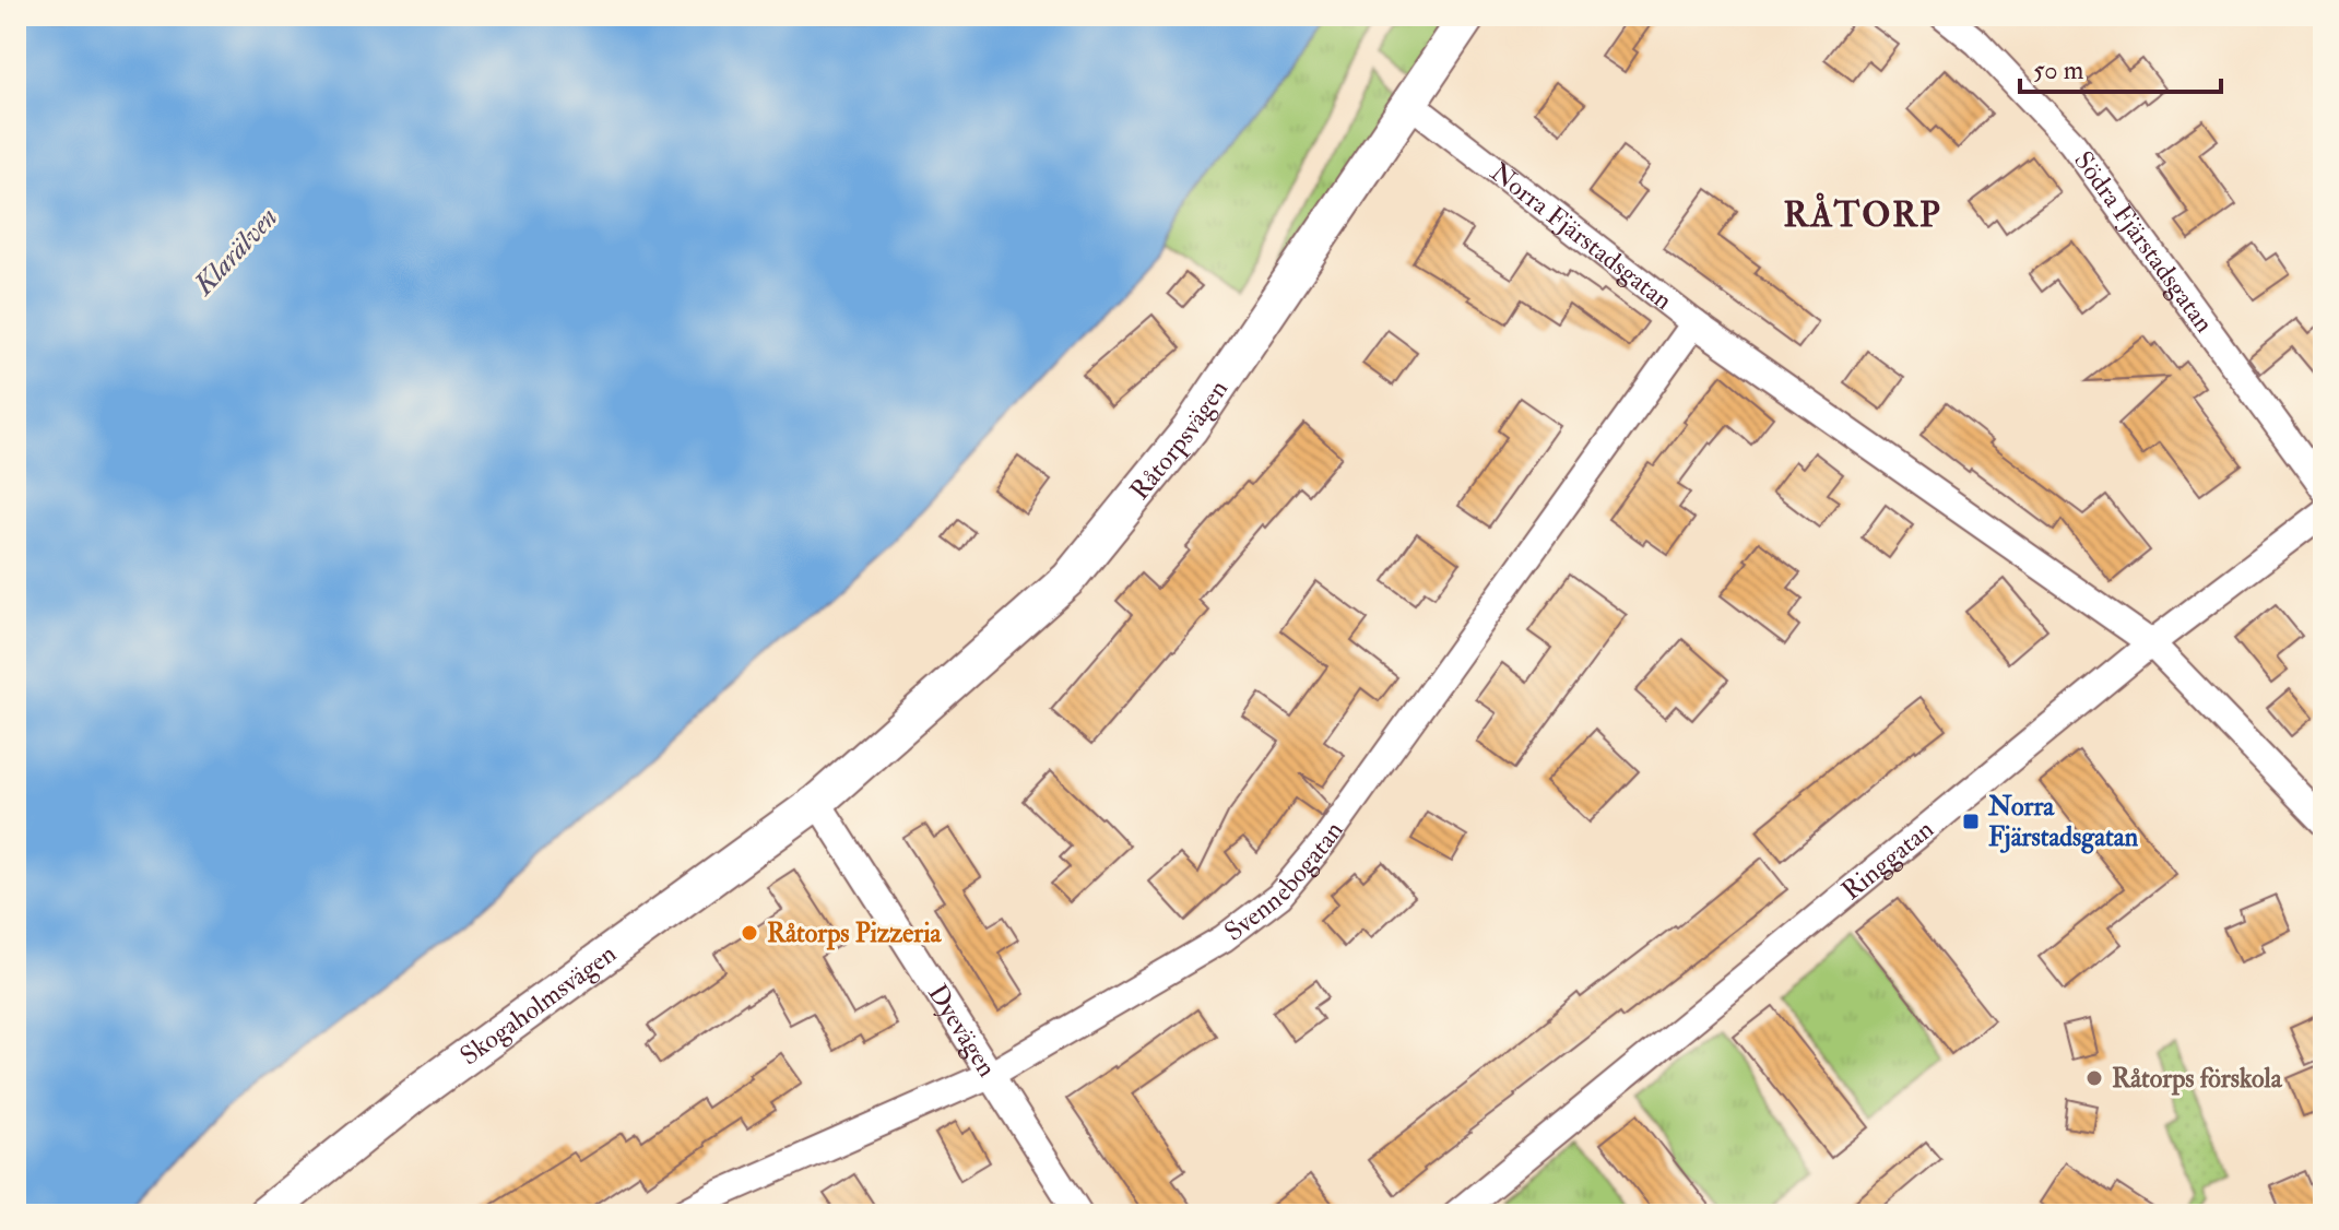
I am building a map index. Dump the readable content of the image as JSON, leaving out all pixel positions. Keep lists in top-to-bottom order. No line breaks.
{"streets":{"street":["Norra Fjärstadsgatan","Södra Fjärstadsgatan","Råtorpsvägen","Ringgatan","Svennebogatan","Skogaholmsvägen","Dyevägen"]},"crossings":[["Norra Fjärstadsgatan","Råtorpsvägen"],["Norra Fjärstadsgatan","Ringgatan"],["Norra Fjärstadsgatan","Svennebogatan"],["Råtorpsvägen","Skogaholmsvägen"],["Råtorpsvägen","Dyevägen"],["Svennebogatan","Dyevägen"],["Skogaholmsvägen","Dyevägen"]],"districts":["RÅTORP"],"water":["Klarälven"],"places":{"transit":["Norra Fjärstadsgatan"],"other":["Råtorps Pizzeria","Råtorps förskola"]},"scale_bar":"50 m"}
